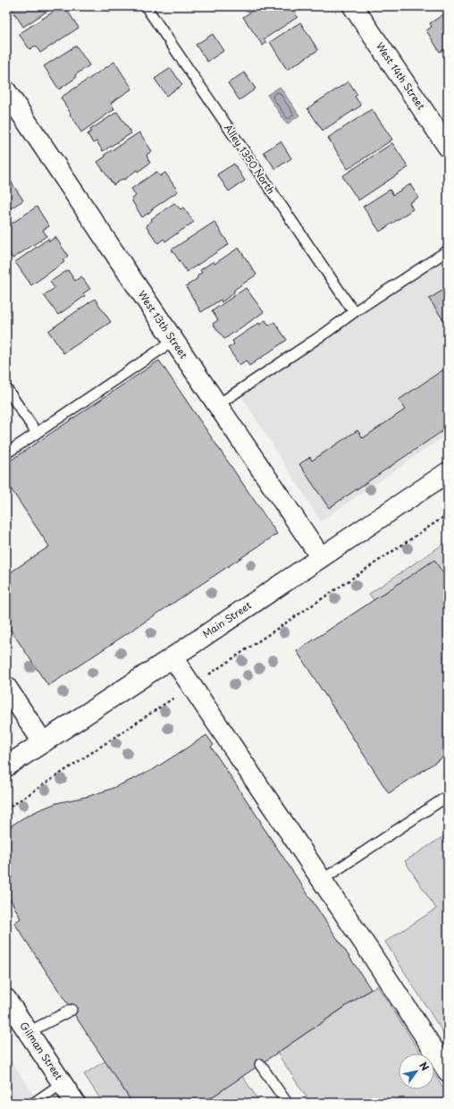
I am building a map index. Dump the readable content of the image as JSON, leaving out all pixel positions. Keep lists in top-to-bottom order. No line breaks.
{"streets":{"street":["West 14th Street","West 13th Street","Main Street","Gilman Street"],"lane":["Alley 1350 North"]},"crossings":[["West 13th Street","Main Street"]],"north":"top right"}
